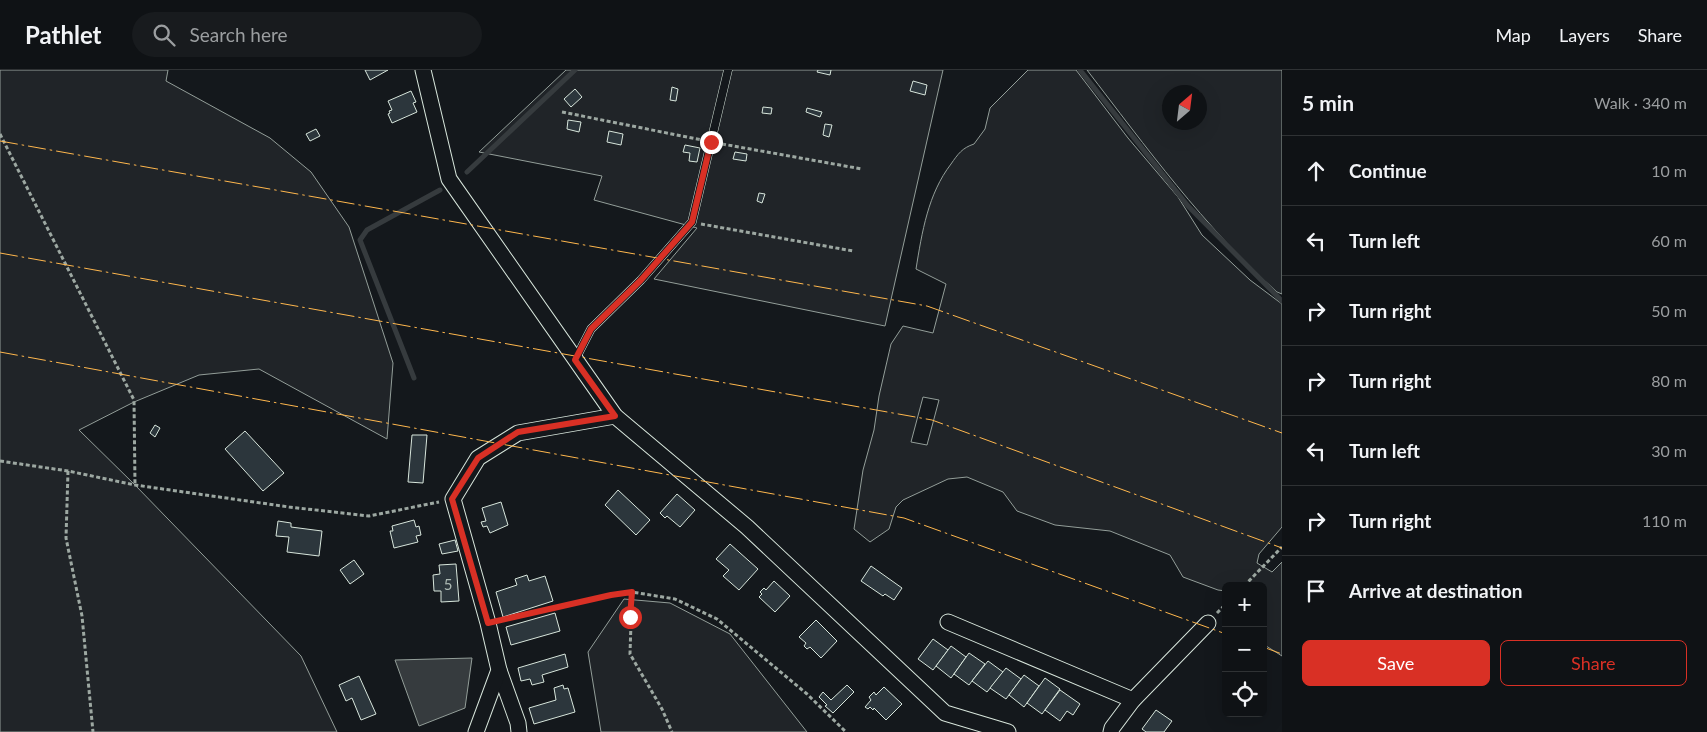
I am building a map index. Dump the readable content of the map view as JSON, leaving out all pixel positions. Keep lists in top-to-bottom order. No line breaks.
{"house_numbers":["5"],"north":"top right","page":{"header":"Pathlet","search":"Search here","nav":["Map","Layers","Share"],"heading":["5 min","Walk · 340 m"],"list":[["Continue","10 m"],["Turn left","60 m"],["Turn right","50 m"],["Turn right","80 m"],["Turn left","30 m"],["Turn right","110 m"],"Arrive at destination"],"map_buttons":["+","−"],"buttons":["Save","Share"]}}
